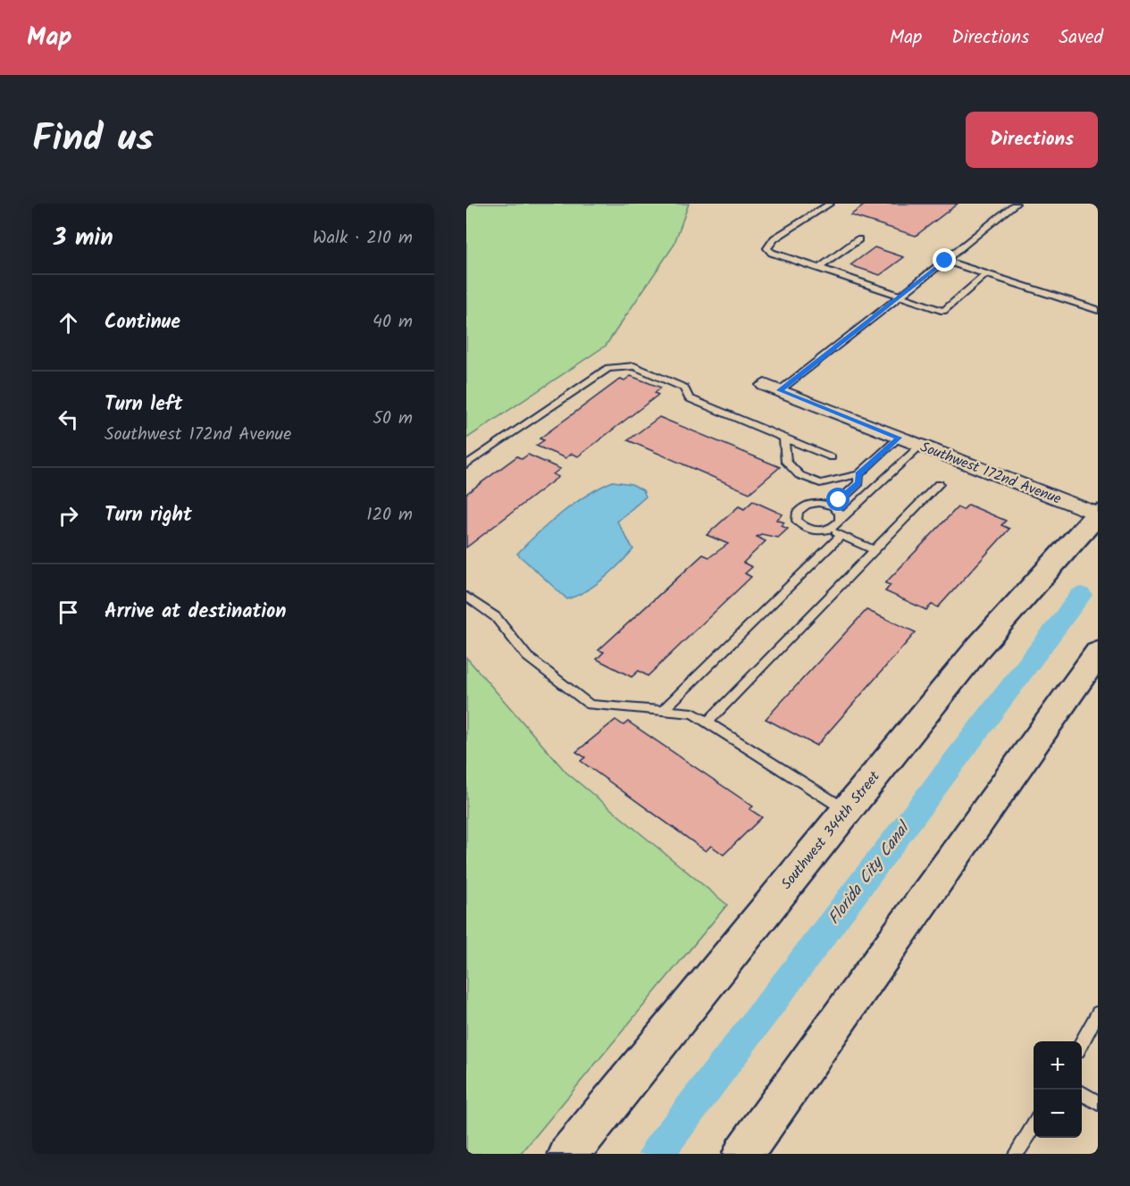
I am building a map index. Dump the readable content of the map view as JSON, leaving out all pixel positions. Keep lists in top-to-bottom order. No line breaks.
{"streets":{"main road":["Southwest 344th Street"],"street":["Southwest 172nd Avenue"]},"crossings":[["Southwest 172nd Avenue","Southwest 344th Street"]],"water":["Florida City Canal"],"page":{"header":"Map","nav":["Map","Directions","Saved"],"title":"Find us","buttons":"Directions","heading":["3 min","Walk · 210 m"],"list":[["Continue","40 m"],["Turn left","Southwest 172nd Avenue","50 m"],["Turn right","120 m"],"Arrive at destination"],"map_buttons":["+","−"]}}
